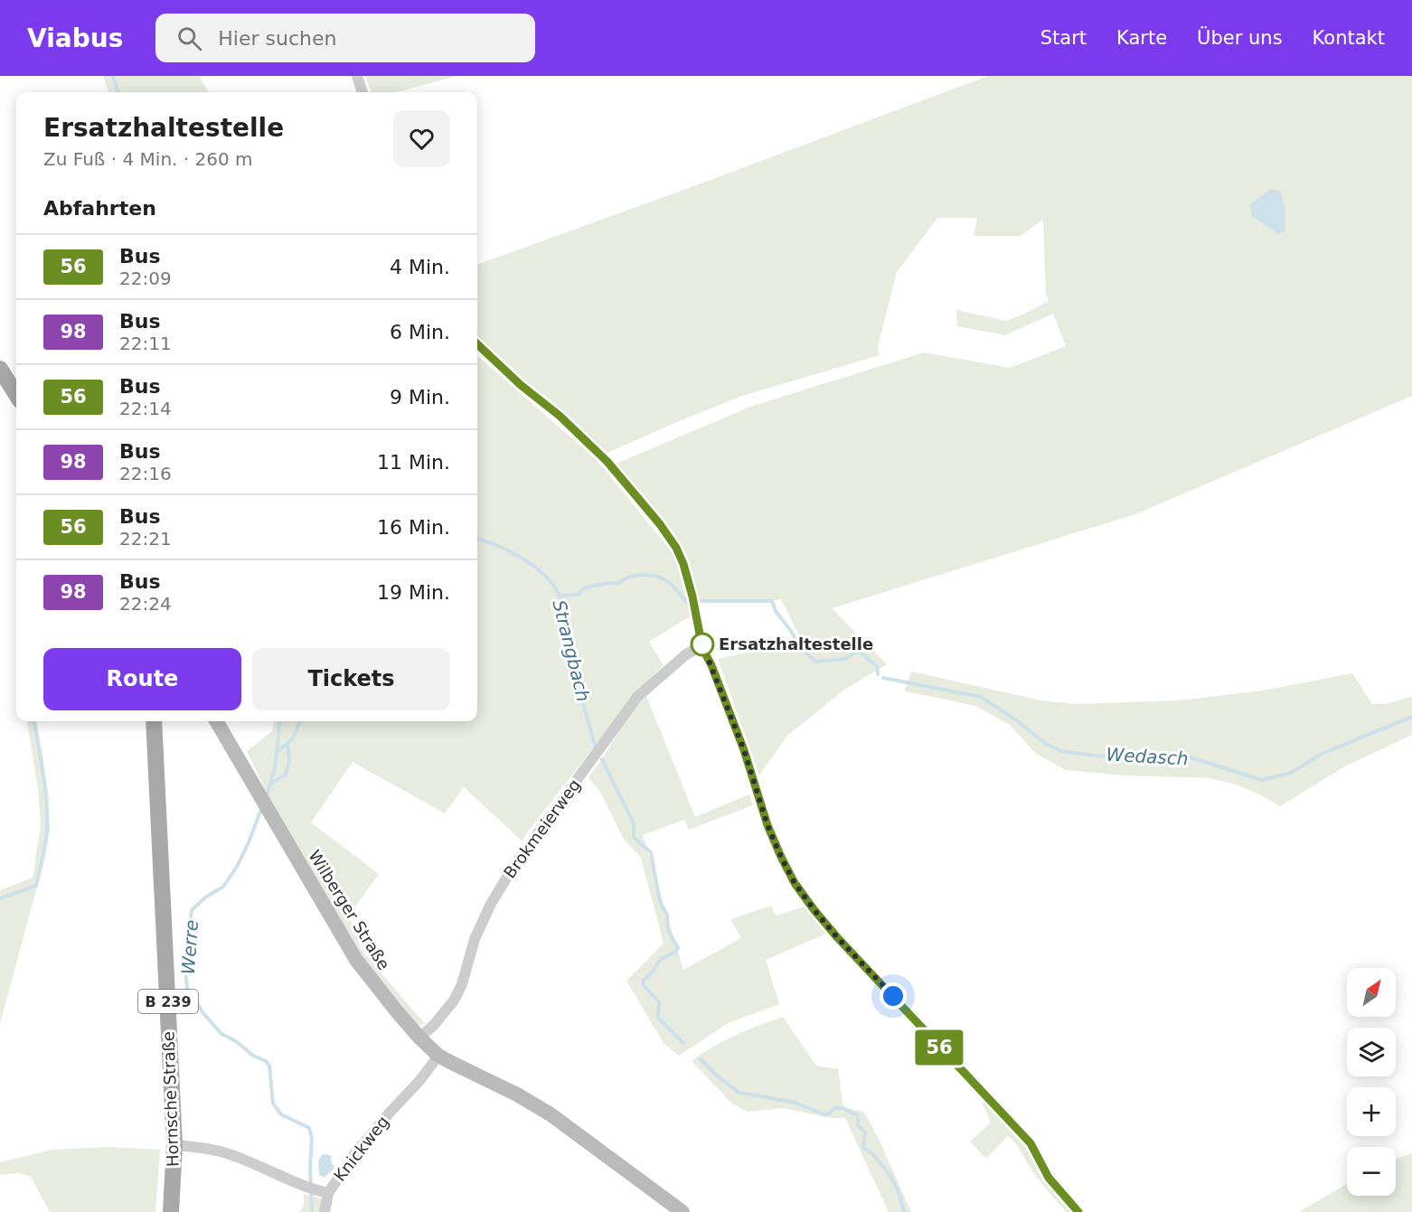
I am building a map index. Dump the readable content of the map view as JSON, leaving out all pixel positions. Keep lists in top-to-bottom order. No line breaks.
{"streets":{"main road":["B 239","Hornsche Straße"],"street":["Brokmeierweg","Wilberger Straße","Knickweg"]},"crossings":[["Brokmeierweg","Wilberger Straße"],["Wilberger Straße","Knickweg"],["Hornsche Straße","Knickweg"]],"water":["Strangbach","Wedasch","Werre"],"places":["Ersatzhaltestelle"],"lines":["bus line 56"],"north":"top right","page":{"header":"Viabus","search":"Hier suchen","nav":["Start","Karte","Über uns","Kontakt"],"on_map":"56","heading":[["Ersatzhaltestelle","Zu Fuß · 4 Min. · 260 m"],"Abfahrten"],"list":[{"mark":"56","name":"Bus","note":"22:09","value":"4 Min."},{"mark":"98","name":"Bus","note":"22:11","value":"6 Min."},{"mark":"56","name":"Bus","note":"22:14","value":"9 Min."},{"mark":"98","name":"Bus","note":"22:16","value":"11 Min."},{"mark":"56","name":"Bus","note":"22:21","value":"16 Min."},{"mark":"98","name":"Bus","note":"22:24","value":"19 Min."}],"buttons":["Route","Tickets"],"map_buttons":["+","−"]}}
